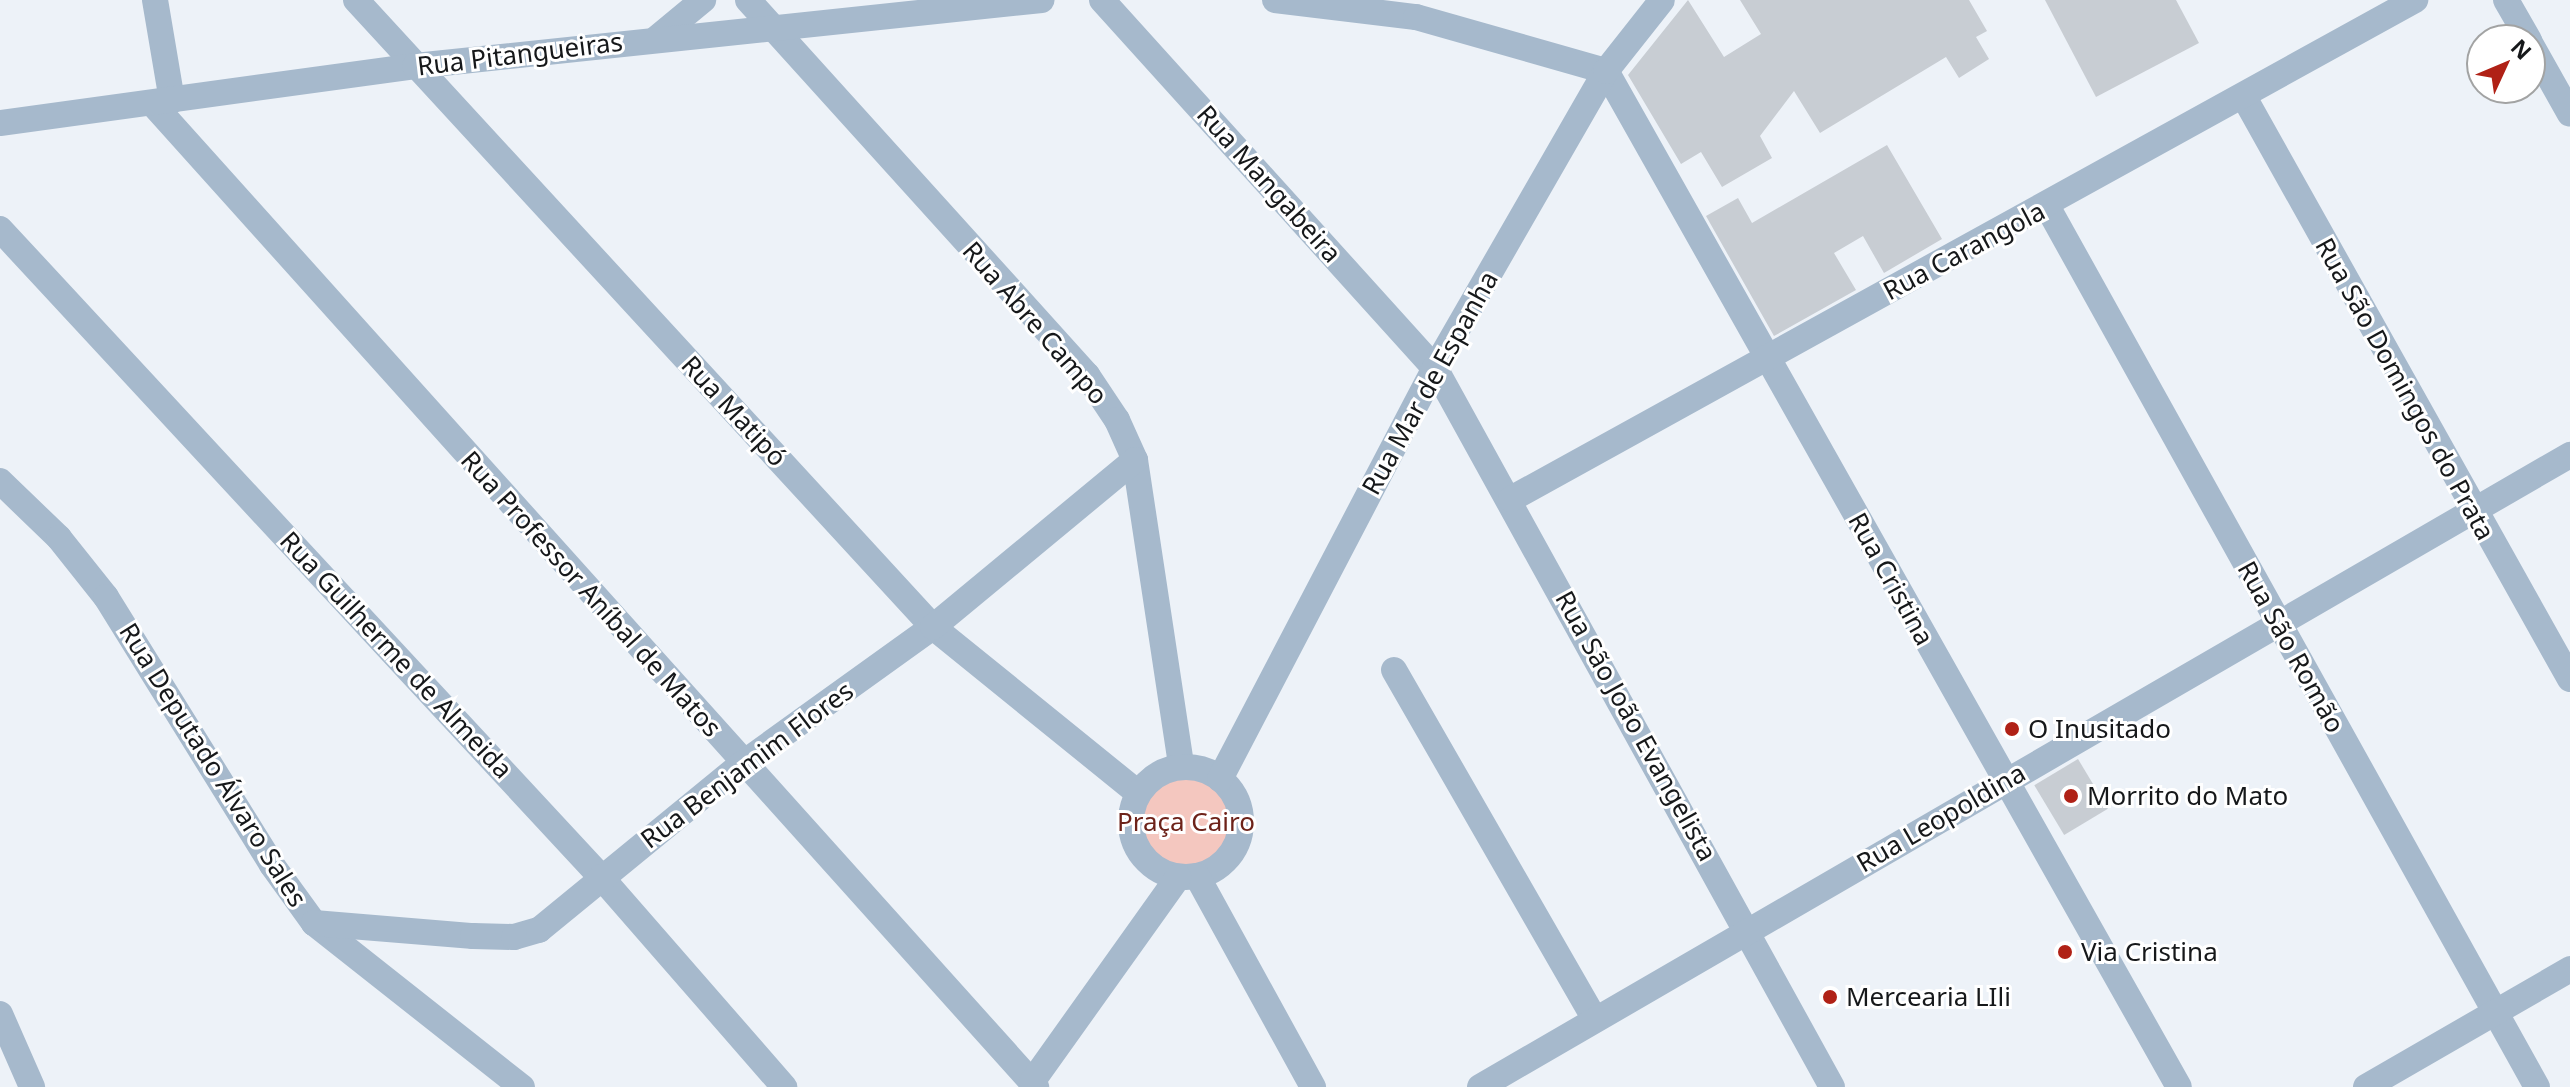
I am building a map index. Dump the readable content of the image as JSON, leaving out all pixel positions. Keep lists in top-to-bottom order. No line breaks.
{"streets":{"street":["Rua Pitangueiras","Rua Mangabeira","Rua Carangola","Rua Abre Campo","Rua Mar de Espanha","Rua São Domingos do Prata","Rua Matipó","Rua Cristina","Rua Professor Aníbal de Matos","Rua São Romão","Rua Guilherme de Almeida","Rua São João Evangelista","Rua Deputado Álvaro Sales","Rua Benjamim Flores","Rua Leopoldina"]},"crossings":[["Rua Pitangueiras","Rua Abre Campo"],["Rua Pitangueiras","Rua Matipó"],["Rua Pitangueiras","Rua Professor Aníbal de Matos"],["Rua Mangabeira","Rua Mar de Espanha"],["Rua Mangabeira","Rua São João Evangelista"],["Rua Carangola","Rua São Domingos do Prata"],["Rua Carangola","Rua Cristina"],["Rua Carangola","Rua São Romão"],["Rua Carangola","Rua São João Evangelista"],["Rua Abre Campo","Rua Mar de Espanha"],["Rua Abre Campo","Rua Matipó"],["Rua Abre Campo","Rua Benjamim Flores"],["Rua Mar de Espanha","Rua Matipó"],["Rua Mar de Espanha","Rua Cristina"],["Rua Mar de Espanha","Rua São João Evangelista"],["Rua São Domingos do Prata","Rua Leopoldina"],["Rua Matipó","Rua Benjamim Flores"],["Rua Cristina","Rua Leopoldina"],["Rua Professor Aníbal de Matos","Rua Benjamim Flores"],["Rua São Romão","Rua Leopoldina"],["Rua Guilherme de Almeida","Rua Benjamim Flores"],["Rua São João Evangelista","Rua Leopoldina"],["Rua Deputado Álvaro Sales","Rua Benjamim Flores"]],"parks":["Praça Cairo"],"places":["O Inusitado","Morrito do Mato","Via Cristina","Mercearia LIli"],"north":"top right"}
